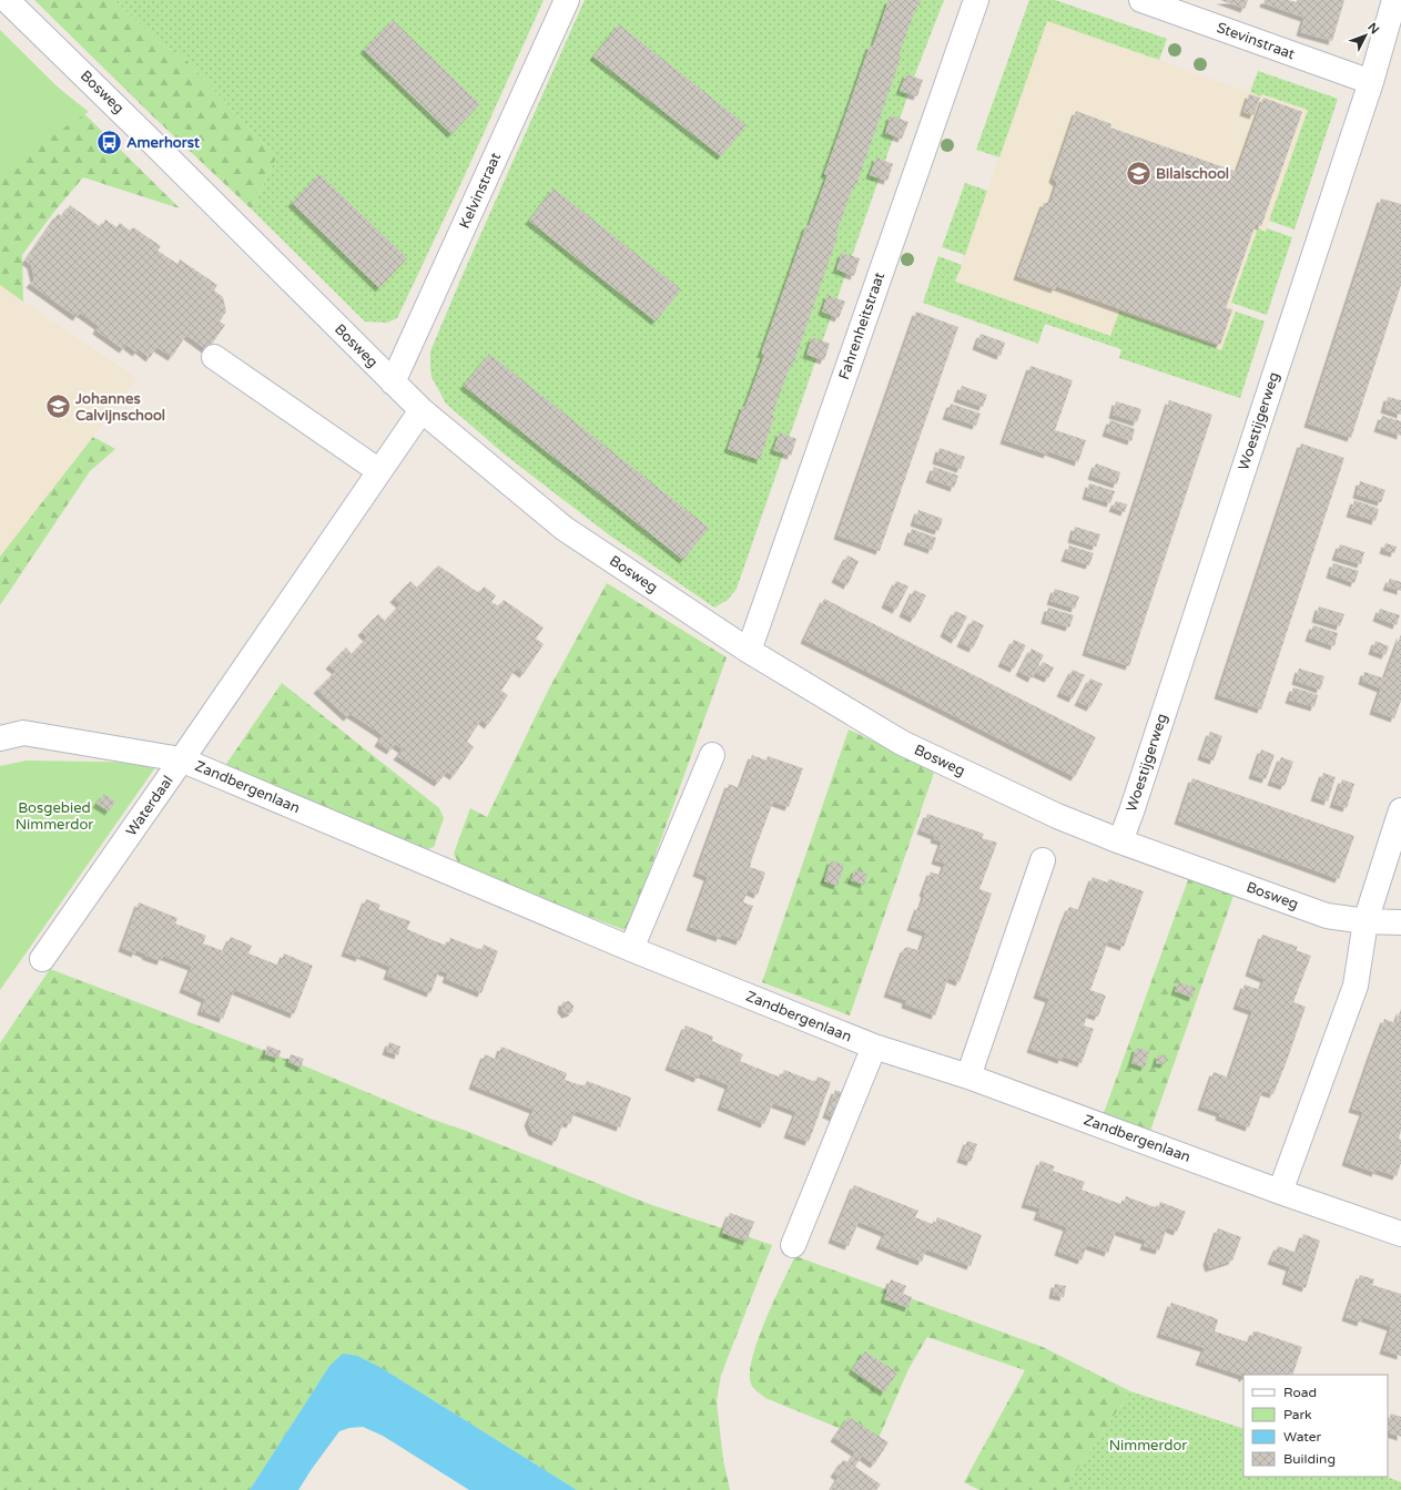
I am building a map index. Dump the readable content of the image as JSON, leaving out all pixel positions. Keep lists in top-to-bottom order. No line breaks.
{"streets":{"street":["Stevinstraat","Bosweg","Kelvinstraat","Fahrenheitstraat","Woestijgerweg","Zandbergenlaan","Waterdaal"]},"crossings":[["Stevinstraat","Woestijgerweg"],["Bosweg","Kelvinstraat"],["Bosweg","Fahrenheitstraat"],["Bosweg","Woestijgerweg"],["Bosweg","Zandbergenlaan"],["Zandbergenlaan","Waterdaal"]],"parks":["Bosgebied Nimmerdor","Nimmerdor"],"places":{"bus stop":["Amerhorst"],"school or university":["Bilalschool","Johannes Calvijnschool"]},"legend":["Road","Park","Water","Building"],"north":"top right"}
